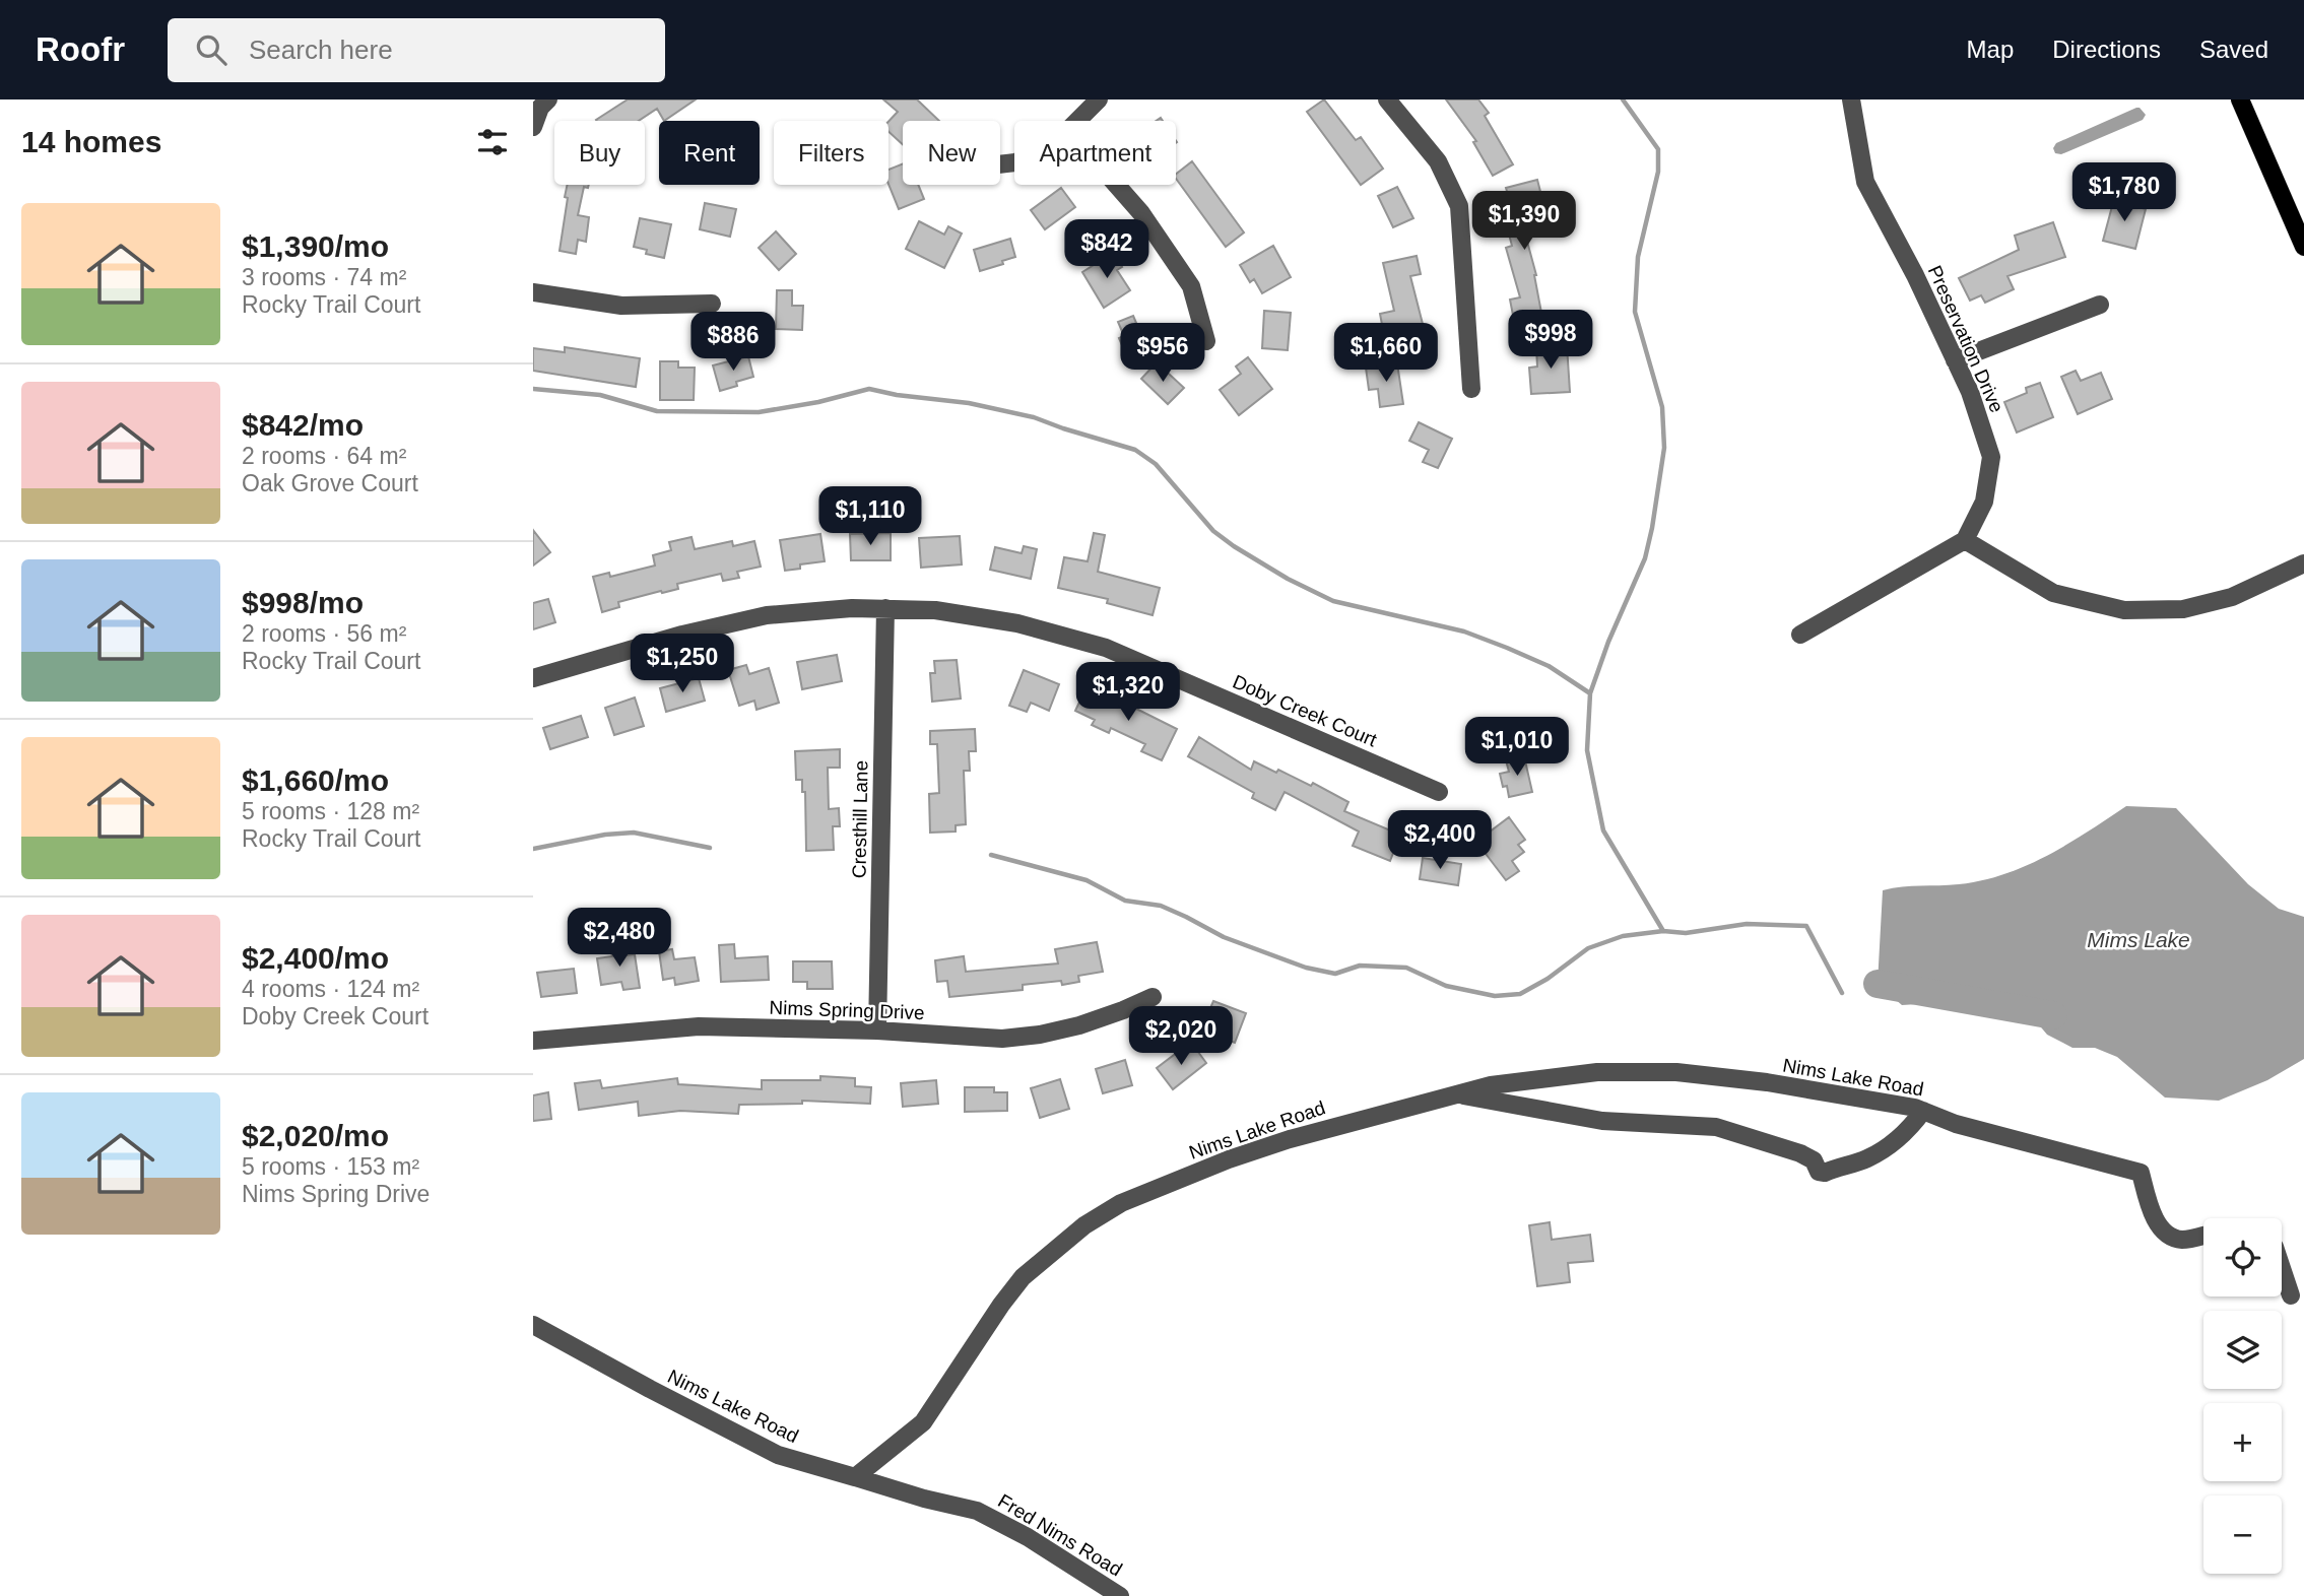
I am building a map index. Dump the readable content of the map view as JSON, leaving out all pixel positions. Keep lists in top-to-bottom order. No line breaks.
{"streets":{"street":["Preservation Drive","Doby Creek Court","Cresthill Lane","Nims Spring Drive","Nims Lake Road","Fred Nims Road"]},"crossings":[["Doby Creek Court","Cresthill Lane"],["Cresthill Lane","Nims Spring Drive"],["Nims Lake Road","Fred Nims Road"]],"water":["Mims Lake"],"page":{"header":"Roofr","search":"Search here","nav":["Map","Directions","Saved"],"heading":"14 homes","chip":["Buy","Rent","Filters","New","Apartment"],"price":["$1,780","$1,390","$842","$998","$886","$956","$1,660","$1,110","$1,250","$1,320","$1,010","$2,400","$2,480","$2,020"],"list":[{"name":"$1,390/mo","note":"3 rooms · 74 m² · Rocky Trail Court"},{"name":"$842/mo","note":"2 rooms · 64 m² · Oak Grove Court"},{"name":"$998/mo","note":"2 rooms · 56 m² · Rocky Trail Court"},{"name":"$1,660/mo","note":"5 rooms · 128 m² · Rocky Trail Court"},{"name":"$2,400/mo","note":"4 rooms · 124 m² · Doby Creek Court"},{"name":"$2,020/mo","note":"5 rooms · 153 m² · Nims Spring Drive"}],"map_buttons":["+","−"]}}
